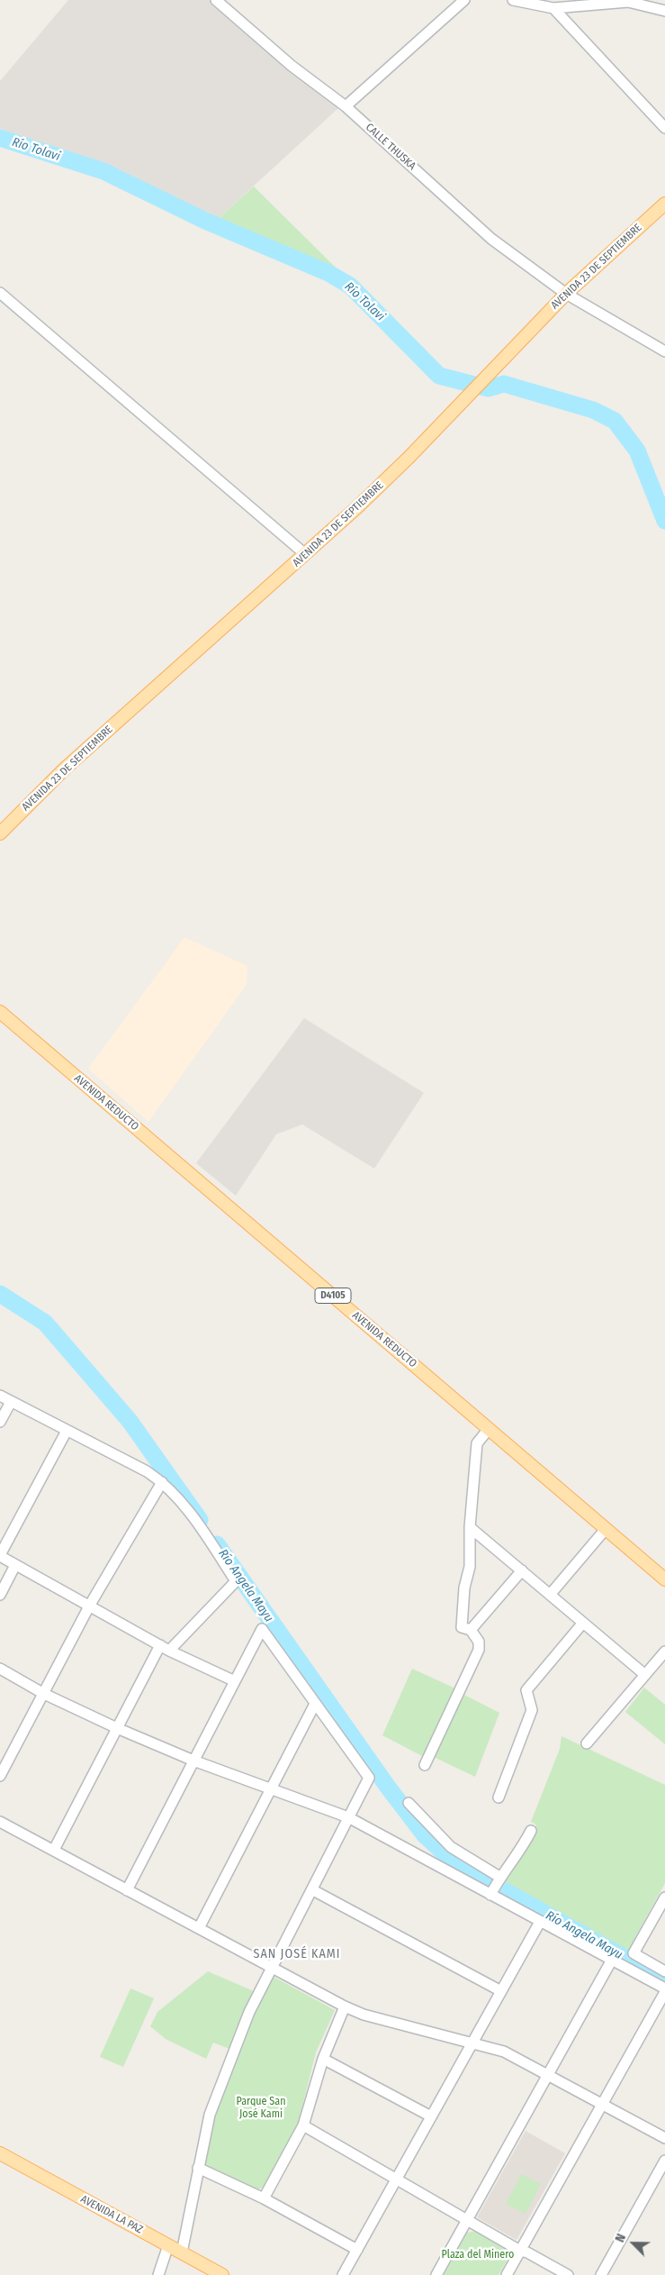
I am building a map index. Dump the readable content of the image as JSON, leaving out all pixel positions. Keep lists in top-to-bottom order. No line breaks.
{"streets":{"main road":["AVENIDA 23 DE SEPTIEMBRE","AVENIDA REDUCTO","D4105","AVENIDA LA PAZ"],"street":["CALLE THUSKA"]},"crossings":[["CALLE THUSKA","AVENIDA 23 DE SEPTIEMBRE"]],"districts":["SAN JOSÉ KAMI"],"water":["Río Tolavi","Río Angela Mayu"],"parks":["Parque San José Kami","Plaza del Minero"],"north":"top left"}
